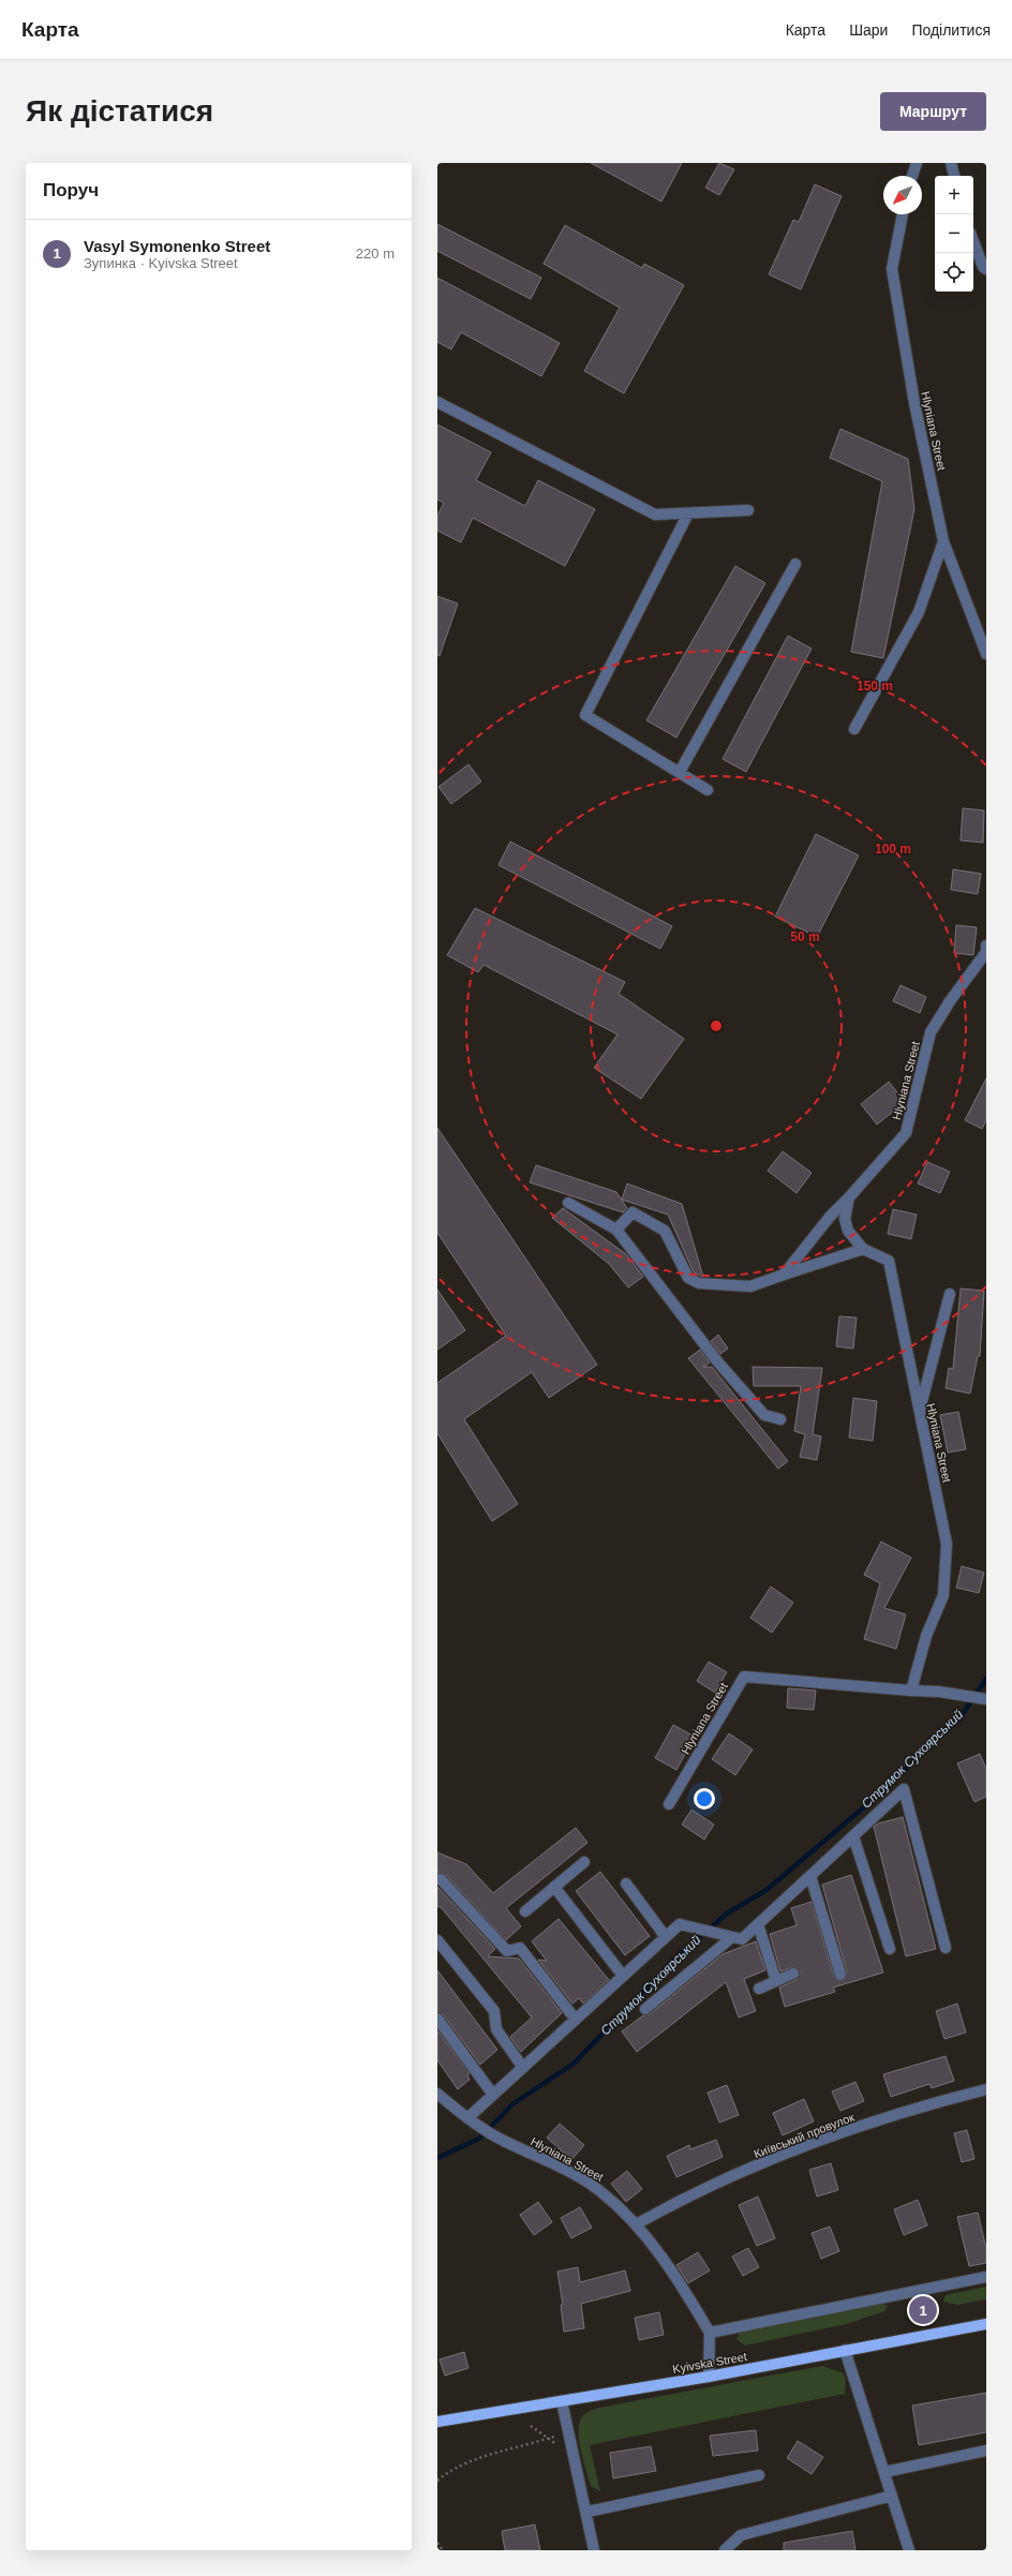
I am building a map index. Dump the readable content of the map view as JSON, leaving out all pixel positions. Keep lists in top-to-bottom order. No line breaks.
{"streets":{"main road":["Kyivska Street"],"street":["Hlyniana Street","Київський провулок"]},"crossings":[["Hlyniana Street","Київський провулок"]],"water":["Струмок Сухоярський"],"north":"bottom left","page":{"header":"Карта","nav":["Карта","Шари","Поділитися"],"buttons":"Маршрут","title":"Як дістатися","heading":"Поруч","map_buttons":["+","−"],"list":[{"mark":"1","name":"Vasyl Symonenko Street","note":"Зупинка · Kyivska Street","value":"220 m"}],"pins":"1"},"rings":["150 m","100 m","50 m"]}
